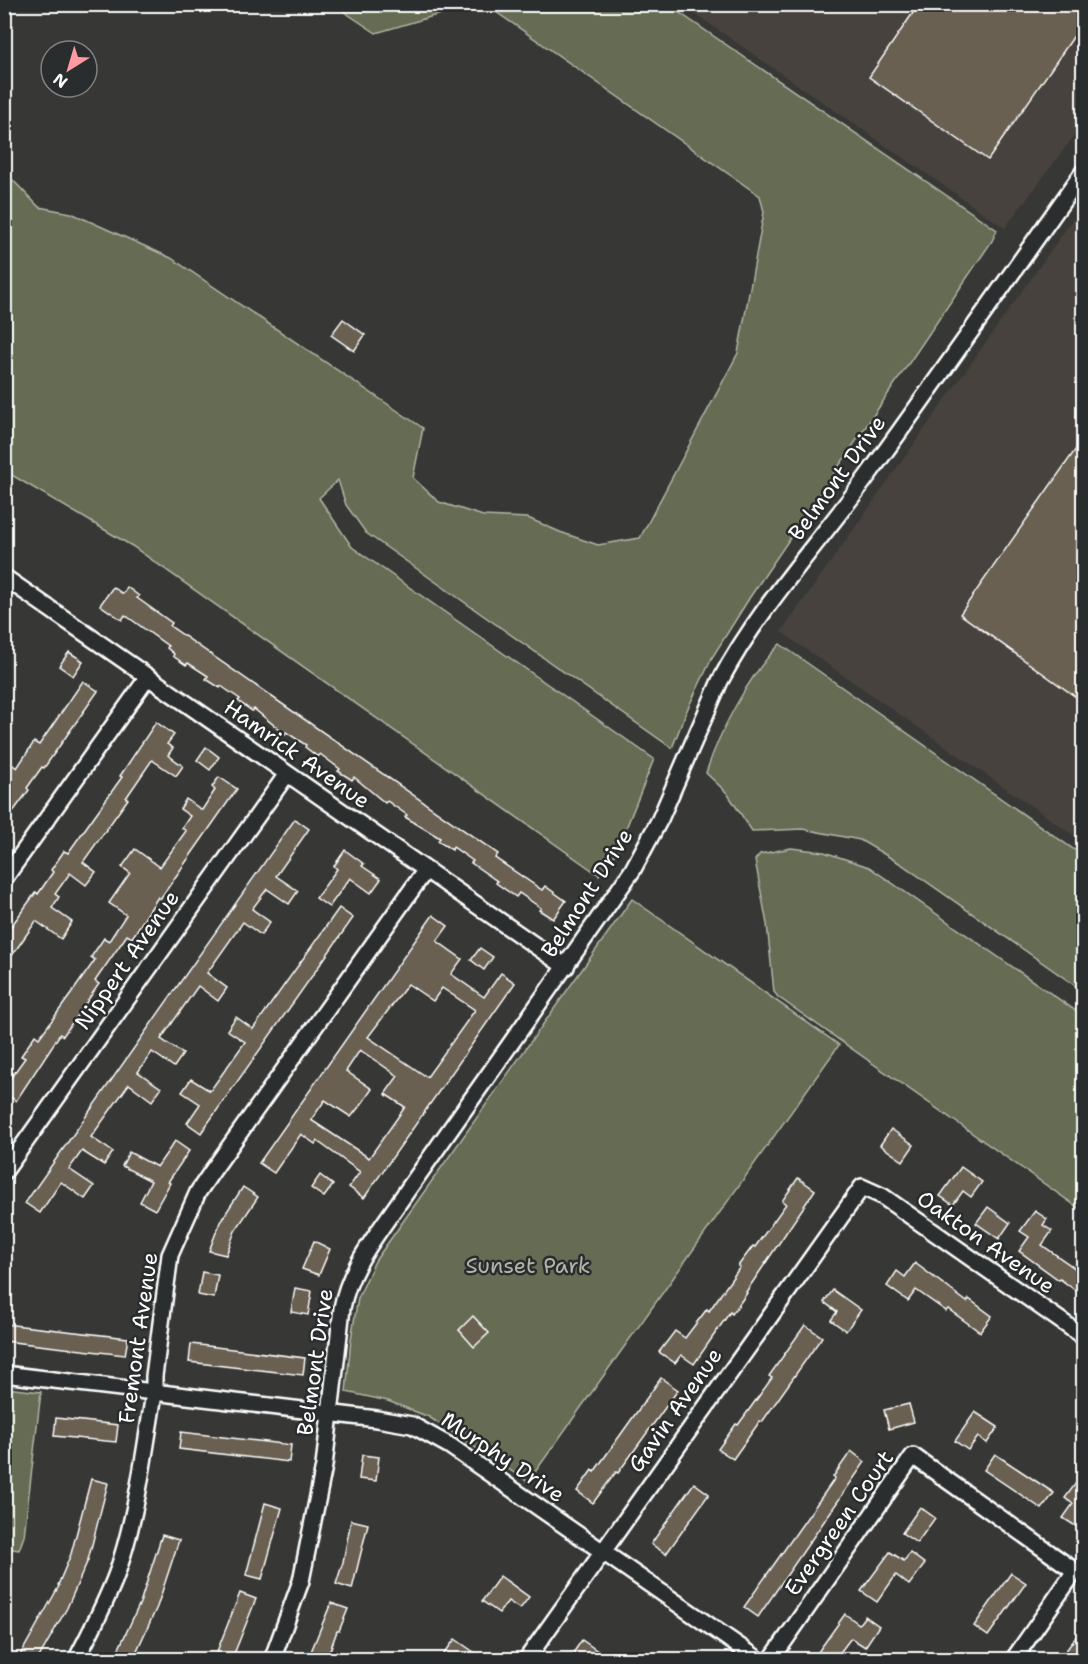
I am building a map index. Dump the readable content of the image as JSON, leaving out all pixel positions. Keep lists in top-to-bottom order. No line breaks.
{"streets":{"street":["Belmont Drive","Hamrick Avenue","Nippert Avenue","Oakton Avenue","Fremont Avenue","Gavin Avenue","Murphy Drive","Evergreen Court"]},"crossings":[["Belmont Drive","Hamrick Avenue"],["Belmont Drive","Murphy Drive"],["Hamrick Avenue","Nippert Avenue"],["Hamrick Avenue","Fremont Avenue"],["Oakton Avenue","Gavin Avenue"],["Fremont Avenue","Murphy Drive"],["Gavin Avenue","Murphy Drive"]],"parks":["Sunset Park"],"north":"bottom left"}
